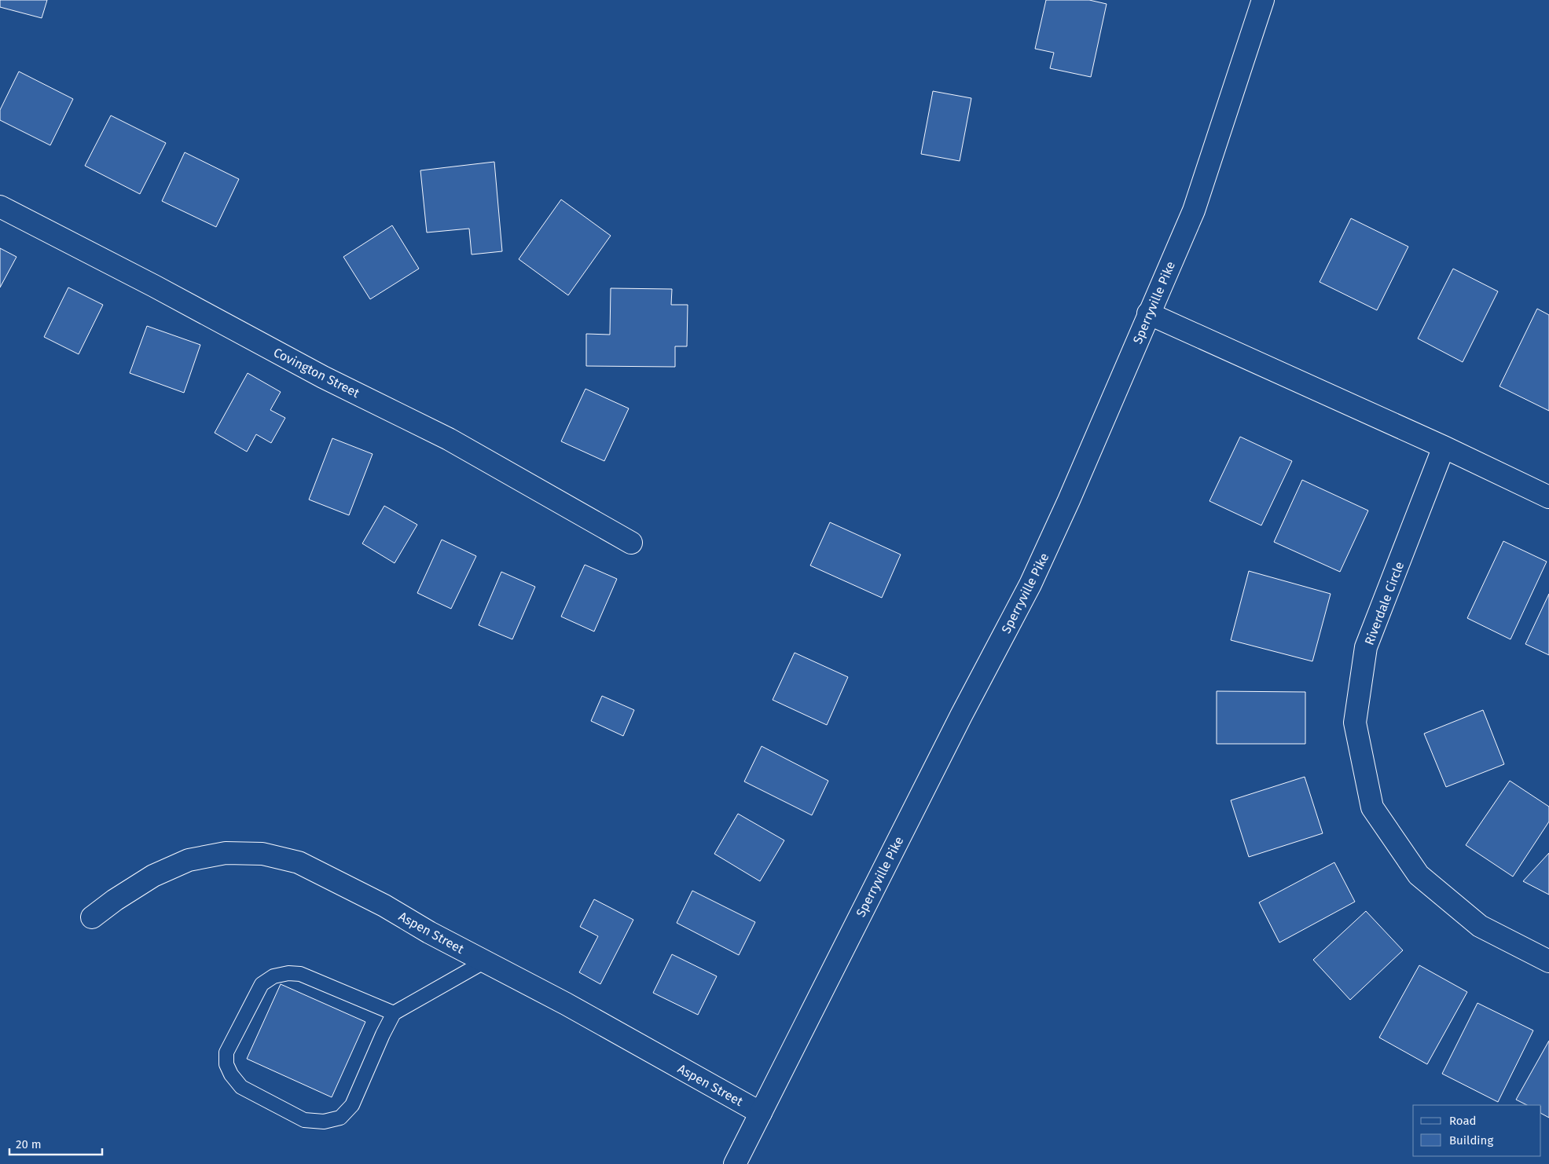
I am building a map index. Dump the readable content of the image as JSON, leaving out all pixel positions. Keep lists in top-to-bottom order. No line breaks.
{"streets":{"street":["Sperryville Pike","Covington Street","Riverdale Circle","Aspen Street"]},"crossings":[["Sperryville Pike","Aspen Street"]],"legend":["Road","Building"],"scale_bar":"20 m"}
